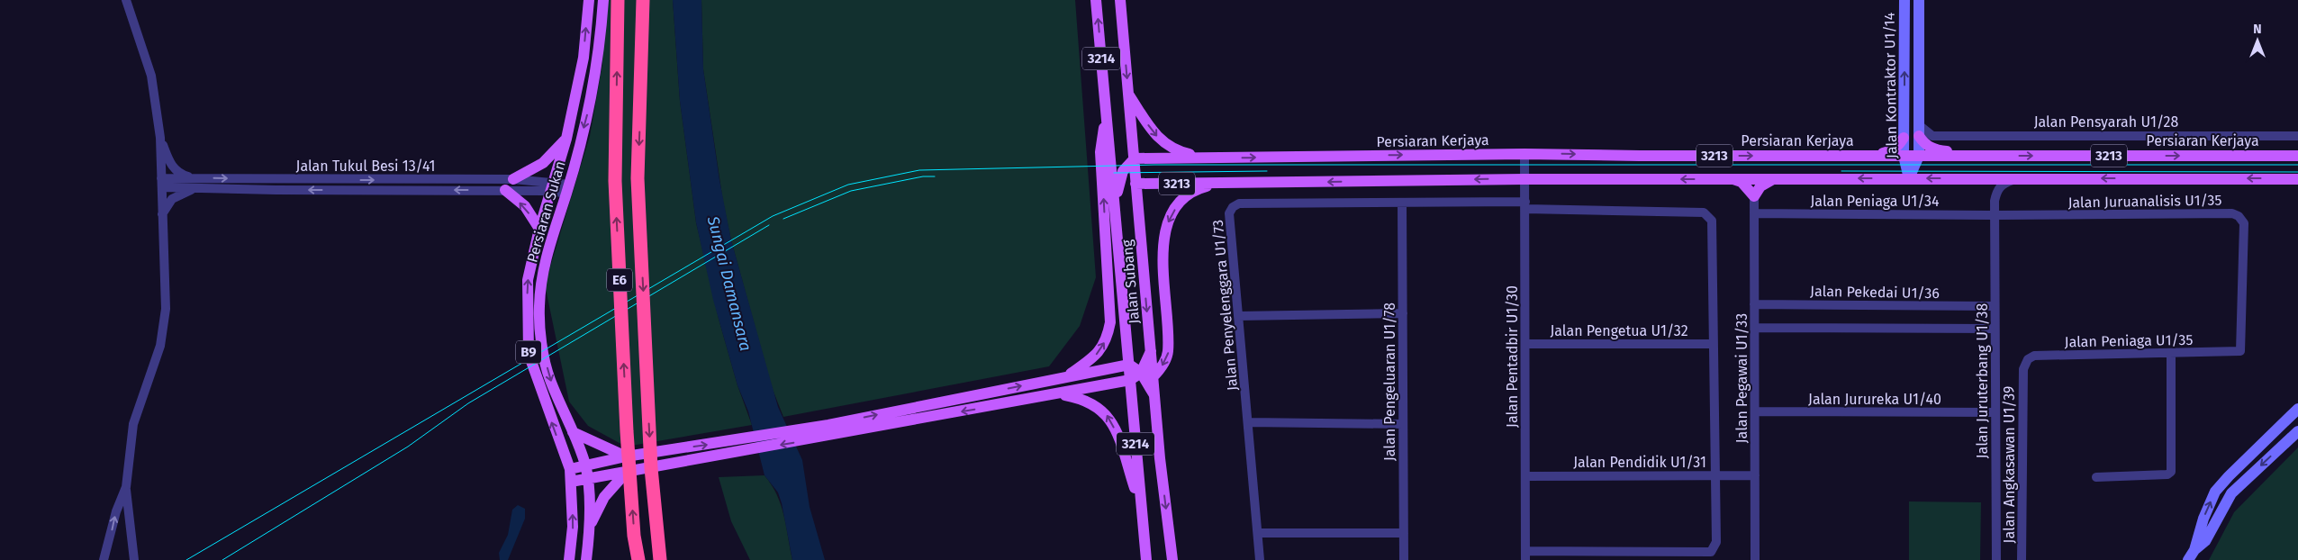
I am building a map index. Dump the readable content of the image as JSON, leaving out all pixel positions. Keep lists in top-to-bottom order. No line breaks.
{"streets":{"highway":["E6"],"main road":["3214","Persiaran Kerjaya","3213","Persiaran Sukan","Jalan Subang","B9"],"street":["Jalan Kontraktor U1/14","Jalan Pensyarah U1/28","Jalan Tukul Besi 13/41","Jalan Peniaga U1/34","Jalan Juruanalisis U1/35","Jalan Pekedai U1/36","Jalan Penyelenggara U1/73","Jalan Pengetua U1/32","Jalan Peniaga U1/35","Jalan Pentadbir U1/30","Jalan Pegawai U1/33","Jalan Juruterbang U1/38","Jalan Pengeluaran U1/78","Jalan Jurureka U1/40","Jalan Pendidik U1/31","Jalan Angkasawan U1/39"]},"crossings":[["Jalan Kontraktor U1/14","Jalan Pensyarah U1/28"],["Jalan Kontraktor U1/14","Persiaran Kerjaya"],["Jalan Kontraktor U1/14","3213"],["Persiaran Kerjaya","Jalan Subang"],["Persiaran Kerjaya","Jalan Pentadbir U1/30"],["3213","Jalan Subang"],["3213","Jalan Pentadbir U1/30"],["3213","Jalan Juruterbang U1/38"],["Jalan Tukul Besi 13/41","Persiaran Sukan"],["Jalan Peniaga U1/34","Jalan Juruanalisis U1/35"],["Jalan Peniaga U1/34","Jalan Pegawai U1/33"],["Jalan Peniaga U1/34","Jalan Juruterbang U1/38"],["Jalan Juruanalisis U1/35","Jalan Peniaga U1/35"],["Jalan Juruanalisis U1/35","Jalan Juruterbang U1/38"],["Jalan Pekedai U1/36","Jalan Pegawai U1/33"],["Jalan Pekedai U1/36","Jalan Juruterbang U1/38"],["Jalan Penyelenggara U1/73","Jalan Pentadbir U1/30"],["Jalan Penyelenggara U1/73","Jalan Pengeluaran U1/78"],["Jalan Pengetua U1/32","Jalan Pentadbir U1/30"],["Jalan Peniaga U1/35","Jalan Angkasawan U1/39"],["Jalan Pentadbir U1/30","Jalan Pendidik U1/31"],["Jalan Pegawai U1/33","Jalan Jurureka U1/40"],["Jalan Pegawai U1/33","Jalan Pendidik U1/31"],["Jalan Juruterbang U1/38","Jalan Jurureka U1/40"]],"water":["Sungai Damansara"],"north":"top"}
